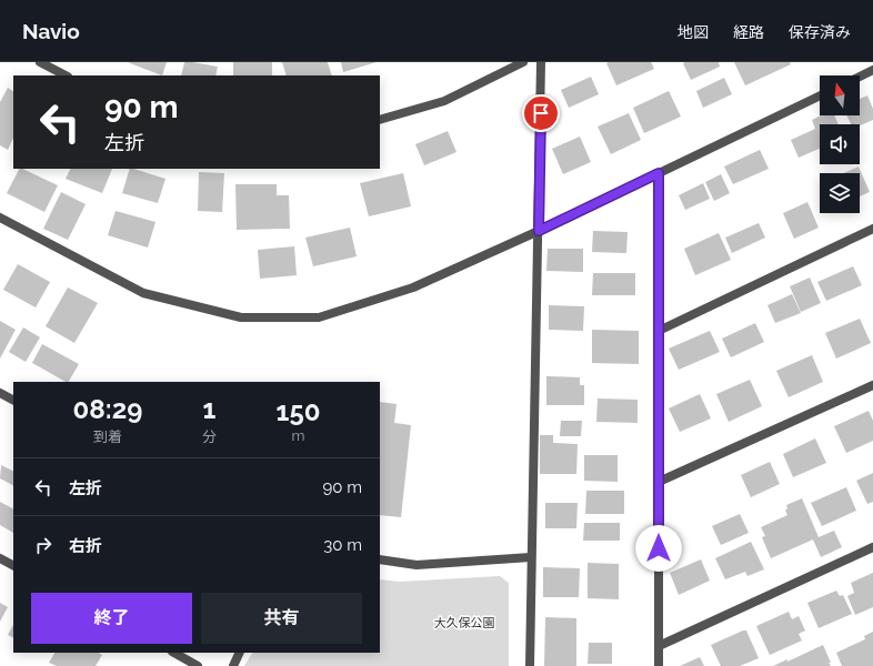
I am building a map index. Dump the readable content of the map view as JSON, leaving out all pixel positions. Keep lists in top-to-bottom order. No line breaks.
{"parks":["大久保公園"],"north":"top","page":{"header":"Navio","nav":["地図","経路","保存済み"],"turn":["90 m","左折"],"eta":["08:29","到着","1","分","150","m"],"list":[{"name":"左折","value":"90 m"},{"name":"右折","value":"30 m"}],"buttons":["終了","共有"]}}
